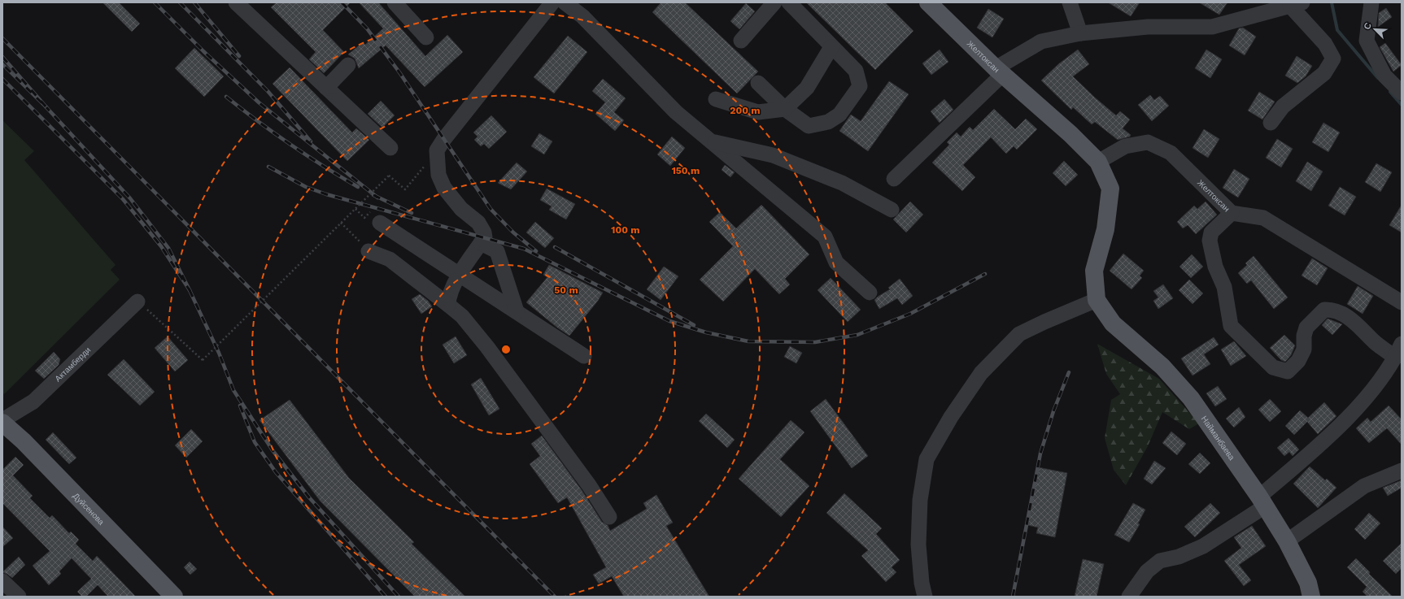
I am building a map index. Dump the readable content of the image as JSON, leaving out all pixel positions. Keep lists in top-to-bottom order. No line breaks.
{"streets":{"main road":["Желтоксан","Найманбаева","Дуйсенова"],"street":["Актамберди"]},"crossings":[["Желтоксан","Найманбаева"],["Актамберди","Дуйсенова"]],"north":"top left","rings":["200 m","150 m","100 m","50 m"]}
